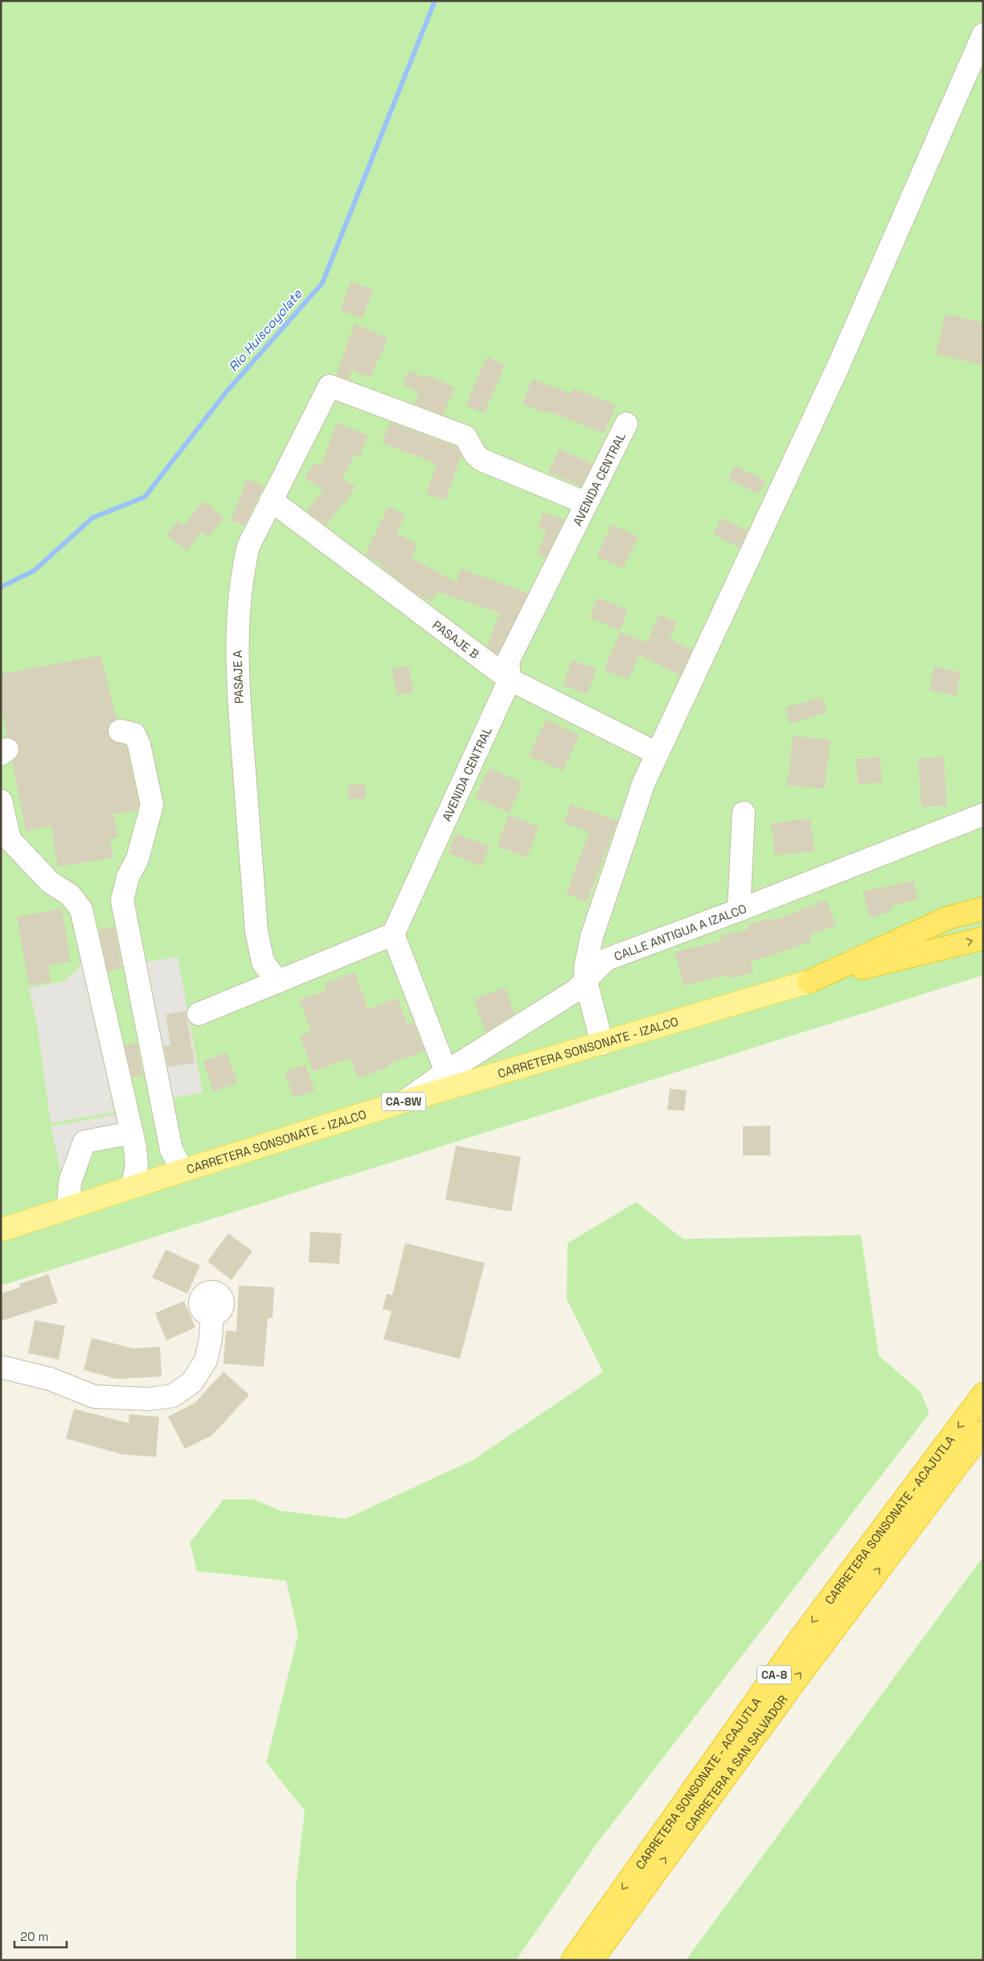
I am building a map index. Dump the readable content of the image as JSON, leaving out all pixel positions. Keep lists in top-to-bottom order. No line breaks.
{"streets":{"highway":["CARRETERA SONSONATE - ACAJUTLA","CA-8","CARRETERA A SAN SALVADOR"],"main road":["CARRETERA SONSONATE - IZALCO","CA-8W"],"street":["AVENIDA CENTRAL","PASAJE B","PASAJE A","CALLE ANTIGUA A IZALCO"]},"crossings":[["AVENIDA CENTRAL","PASAJE B"],["AVENIDA CENTRAL","PASAJE A"],["PASAJE B","PASAJE A"],["CALLE ANTIGUA A IZALCO","CARRETERA SONSONATE - IZALCO"]],"one_way":["CARRETERA SONSONATE - ACAJUTLA","CARRETERA A SAN SALVADOR"],"water":["Río Huiscoyolate"],"scale_bar":"20 m"}
